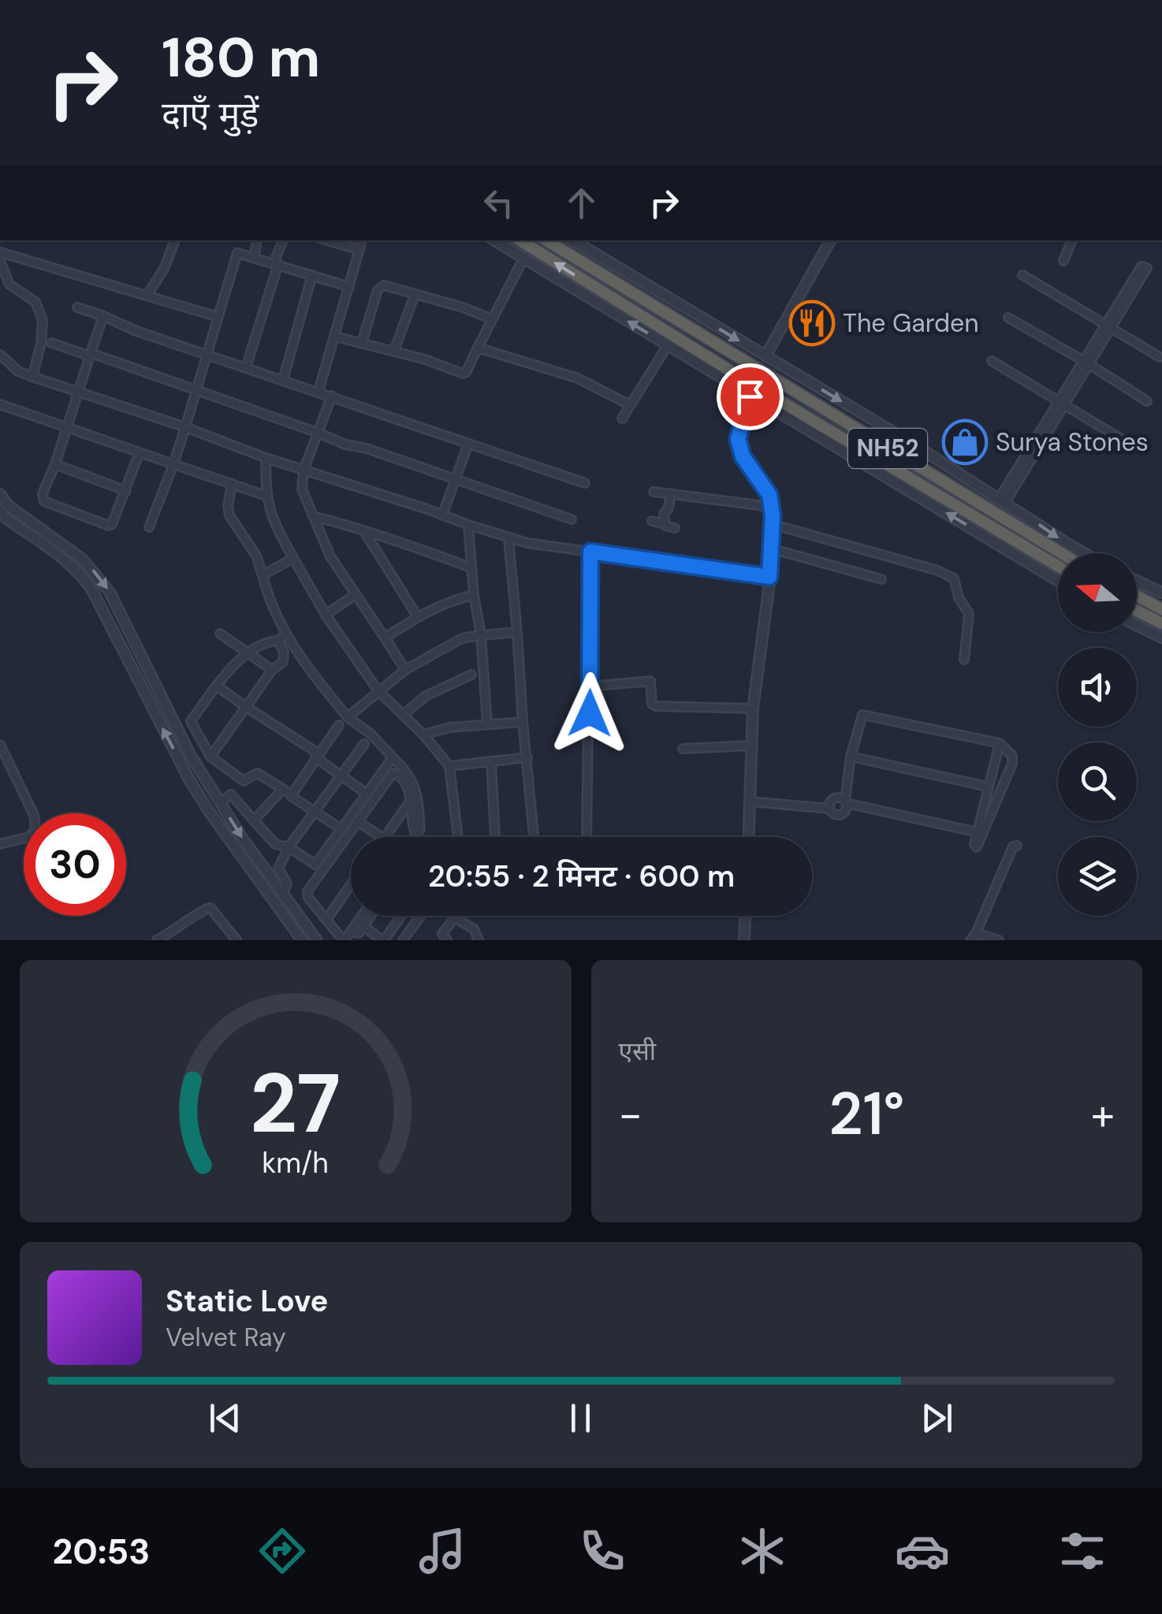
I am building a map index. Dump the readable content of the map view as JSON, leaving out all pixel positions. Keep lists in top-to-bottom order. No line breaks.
{"streets":{"highway":["NH52"]},"places":{"restaurant":["The Garden"],"shop":["Surya Stones"]},"north":"left","page":{"turn":["180 m","दाएँ मुड़ें"],"limit":"30","trip":"20:55 · 2 मिनट · 600 m","tile":"एसी","heat":["−","21°","+"],"song":["Static Love","Velvet Ray"],"tabs":"20:53","gauge":["27","km/h"]}}
